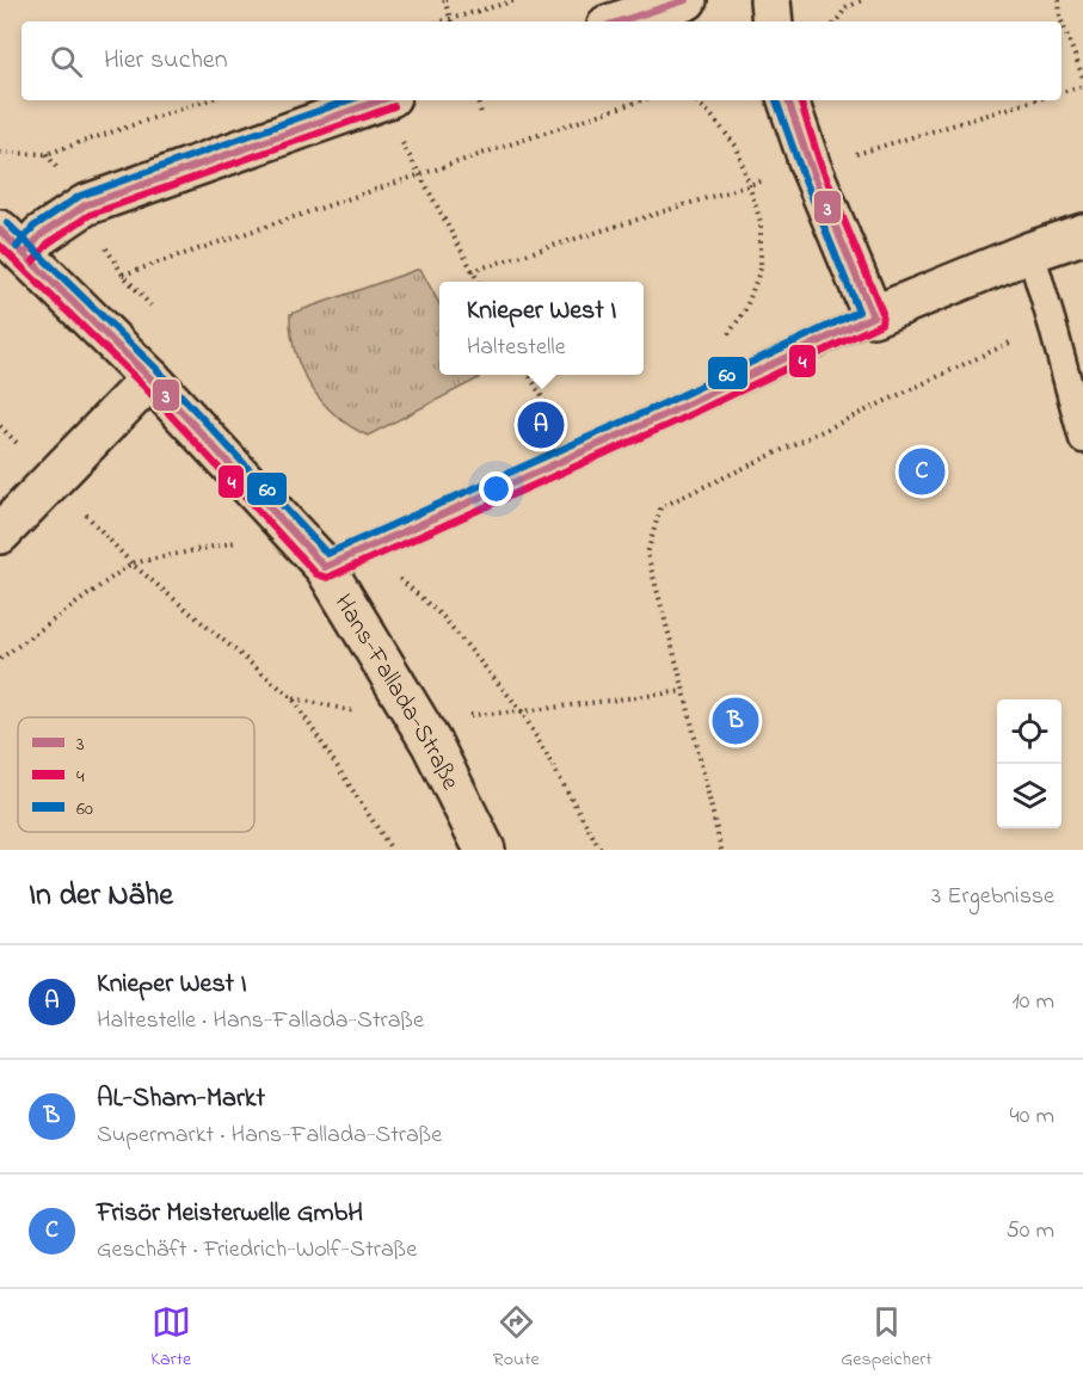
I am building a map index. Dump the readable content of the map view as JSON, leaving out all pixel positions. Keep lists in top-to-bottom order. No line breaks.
{"streets":{"street":["Hans-Fallada-Straße"]},"lines":["transit line 3","transit line 4","transit line 60"],"legend":["3","4","60"],"page":{"search":"Hier suchen","popup":["Knieper West I","Haltestelle"],"pins":["A","C","B"],"heading":["In der Nähe","3 Ergebnisse"],"list":[{"mark":"A","name":"Knieper West I","note":"Haltestelle · Hans-Fallada-Straße","value":"10 m"},{"mark":"B","name":"AL-Sham-Markt","note":"Supermarkt · Hans-Fallada-Straße","value":"40 m"},{"mark":"C","name":"Frisör Meisterwelle GmbH","note":"Geschäft · Friedrich-Wolf-Straße","value":"50 m"}],"nav":["Karte","Route","Gespeichert"]}}
